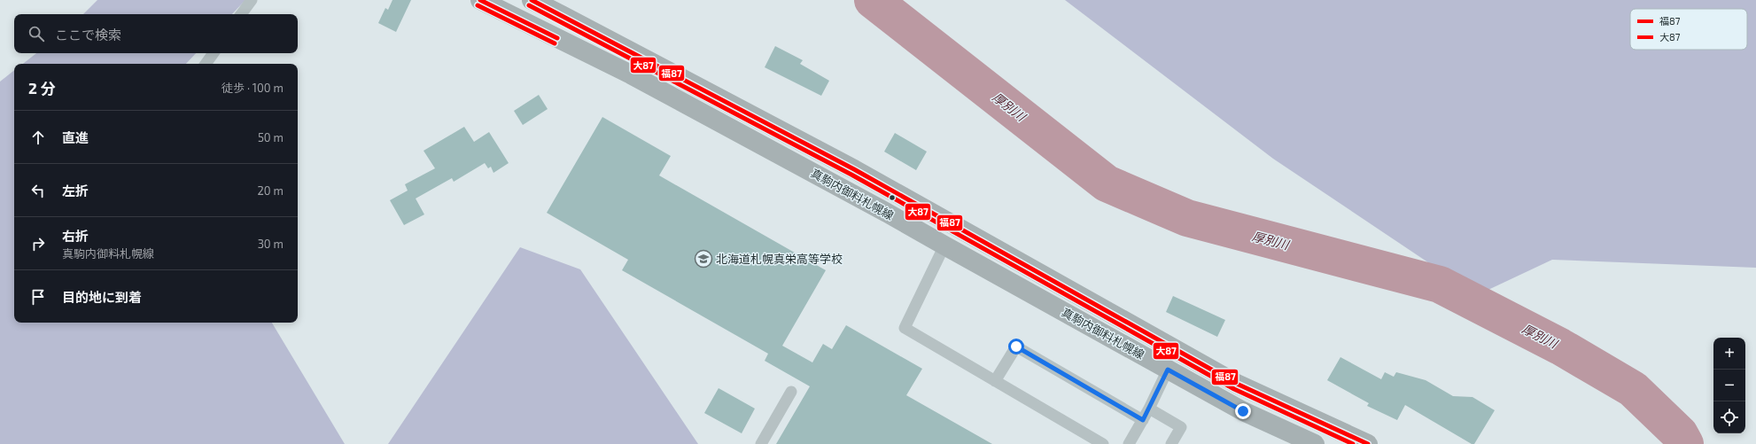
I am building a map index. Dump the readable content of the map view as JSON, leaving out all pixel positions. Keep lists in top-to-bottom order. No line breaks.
{"streets":{"main road":["真駒内御料札幌線"]},"water":["厚別川"],"places":{"school or university":["北海道札幌真栄高等学校"]},"lines":["transit line 福87","transit line 大87"],"legend":["福87","大87"],"page":{"search":"ここで検索","heading":["2 分","徒歩 · 100 m"],"list":[["直進","50 m"],["左折","20 m"],["右折","真駒内御料札幌線","30 m"],"目的地に到着"],"map_buttons":["+","−"]}}
